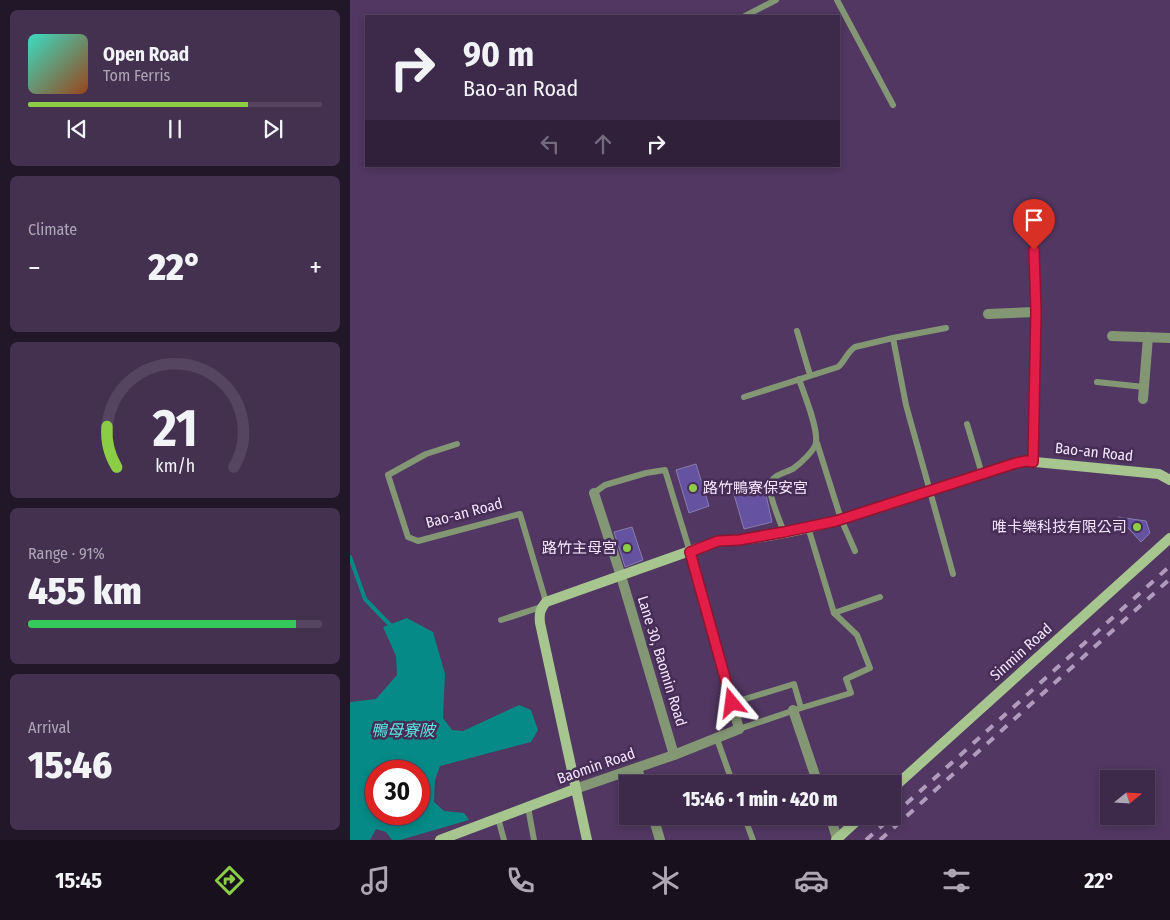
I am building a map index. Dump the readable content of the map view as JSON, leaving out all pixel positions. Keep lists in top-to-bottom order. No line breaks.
{"streets":{"street":["Bao-an Road","Sinmin Road","Lane 30, Baomin Road","Baomin Road"]},"crossings":[["Bao-an Road","Lane 30, Baomin Road"],["Bao-an Road","Baomin Road"],["Lane 30, Baomin Road","Baomin Road"]],"water":["鴨母寮陂"],"places":["路竹鴨寮保安宮","唯卡樂科技有限公司","路竹主母宮"],"north":"right","page":{"turn":["90 m","Bao-an Road"],"song":["Open Road","Tom Ferris"],"tile":["Climate",["Range · 91%","455 km"],["Arrival","15:46"]],"heat":["−","22°","+"],"limit":"30","trip":"15:46 · 1 min · 420 m","tabs":["15:45","22°"],"gauge":["21","km/h"]}}
